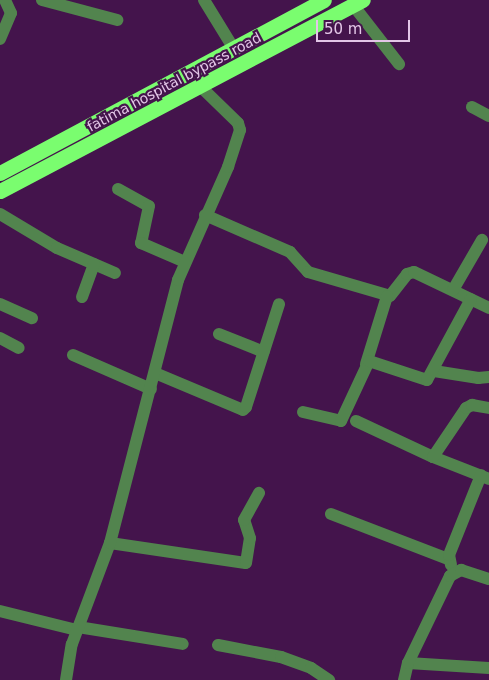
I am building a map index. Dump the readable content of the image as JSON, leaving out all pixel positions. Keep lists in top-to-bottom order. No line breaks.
{"streets":{"highway":["fatima hospital bypass road"]},"scale_bar":"50 m"}
